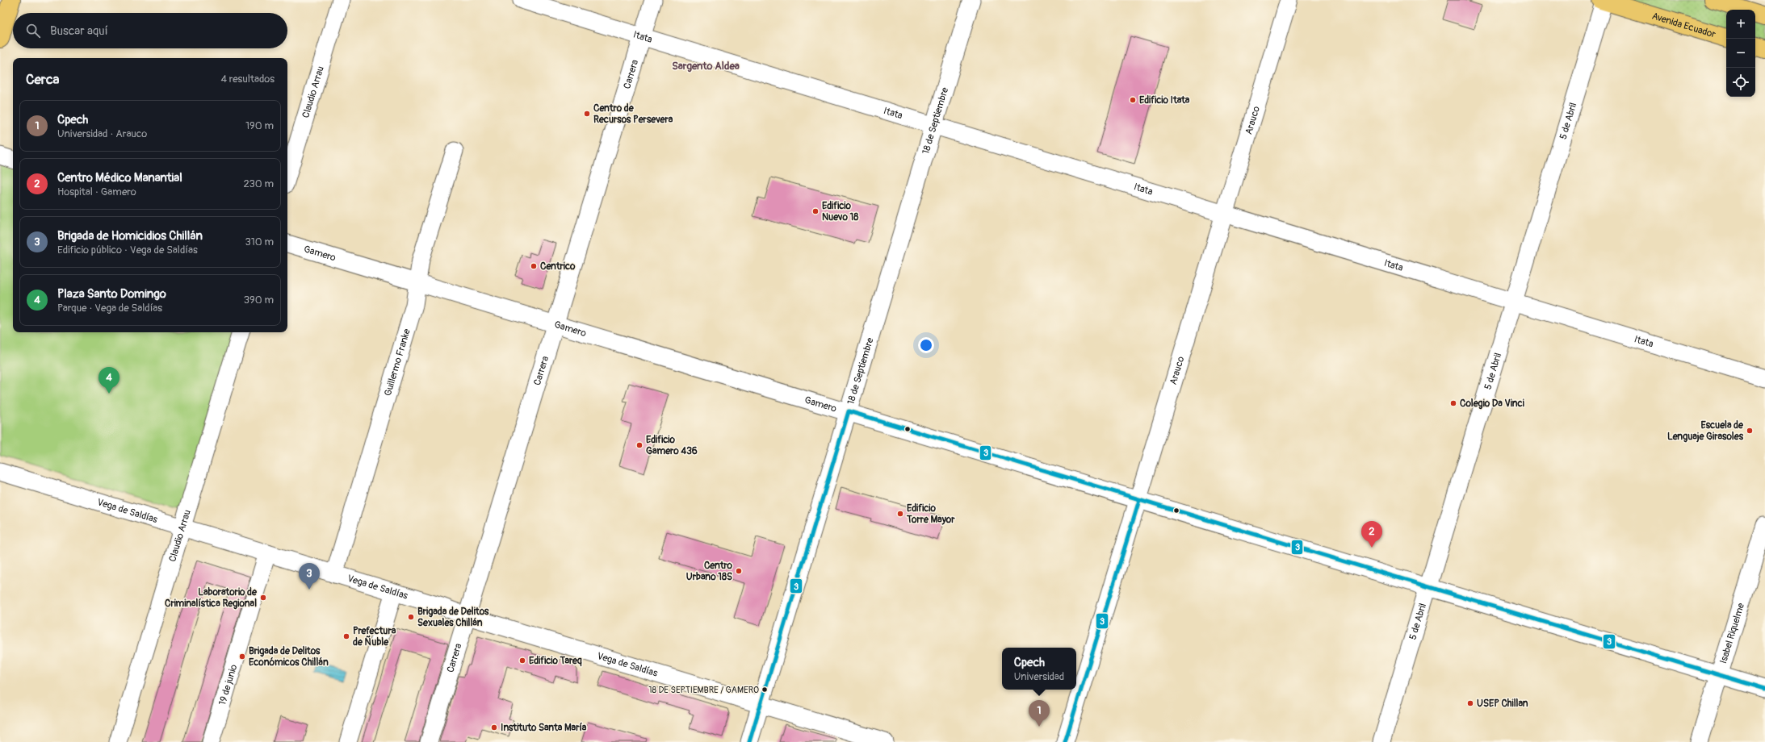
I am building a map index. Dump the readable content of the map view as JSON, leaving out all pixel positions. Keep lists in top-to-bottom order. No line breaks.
{"streets":{"main road":["Avenida Ecuador"],"street":["Itata","Carrera","Claudio Arrau","18 de Septiembre","Arauco","5 de Abril","Gamero","Guillermo Franke","Vega de Saldías","Isabel Riquelme","19 de junio"]},"crossings":[["Avenida Ecuador","5 de Abril"],["Itata","Carrera"],["Itata","18 de Septiembre"],["Itata","Arauco"],["Itata","5 de Abril"],["Carrera","Gamero"],["Carrera","Vega de Saldías"],["Claudio Arrau","Vega de Saldías"],["18 de Septiembre","Gamero"],["18 de Septiembre","Vega de Saldías"],["Arauco","Gamero"],["5 de Abril","Gamero"],["Gamero","Guillermo Franke"],["Gamero","Isabel Riquelme"],["Guillermo Franke","Vega de Saldías"],["Vega de Saldías","19 de junio"]],"districts":["Sargento Aldea"],"places":["Edificio Itata","Centro de Recursos Persevera","Edificio Nuevo 18","Centrico","Colegio Da Vinci","Escuela de Lenguaje Girasoles","Edificio Gamero 436","Edificio Torre Mayor","Centro Urbano 18S","Laboratorio de Criminalística Regional","Brigada de Delitos Sexuales Chillán","Prefectura de Ñuble","Brigada de Delitos Económicos Chillán","Edificio Tareq","18 DE SEPTIEMBRE / GAMERO","USEP Chillan","Instituto Santa María"],"lines":["transit line 3"],"page":{"map_buttons":["+","−"],"search":"Buscar aquí","heading":["Cerca","4 resultados"],"list":[{"mark":"1","name":"Cpech","note":"Universidad · Arauco","value":"190 m"},{"mark":"2","name":"Centro Médico Manantial","note":"Hospital · Gamero","value":"230 m"},{"mark":"3","name":"Brigada de Homicidios Chillán","note":"Edificio público · Vega de Saldías","value":"310 m"},{"mark":"4","name":"Plaza Santo Domingo","note":"Parque · Vega de Saldías","value":"390 m"}],"pins":["4","2","3","1"],"popup":["Cpech","Universidad"]}}
